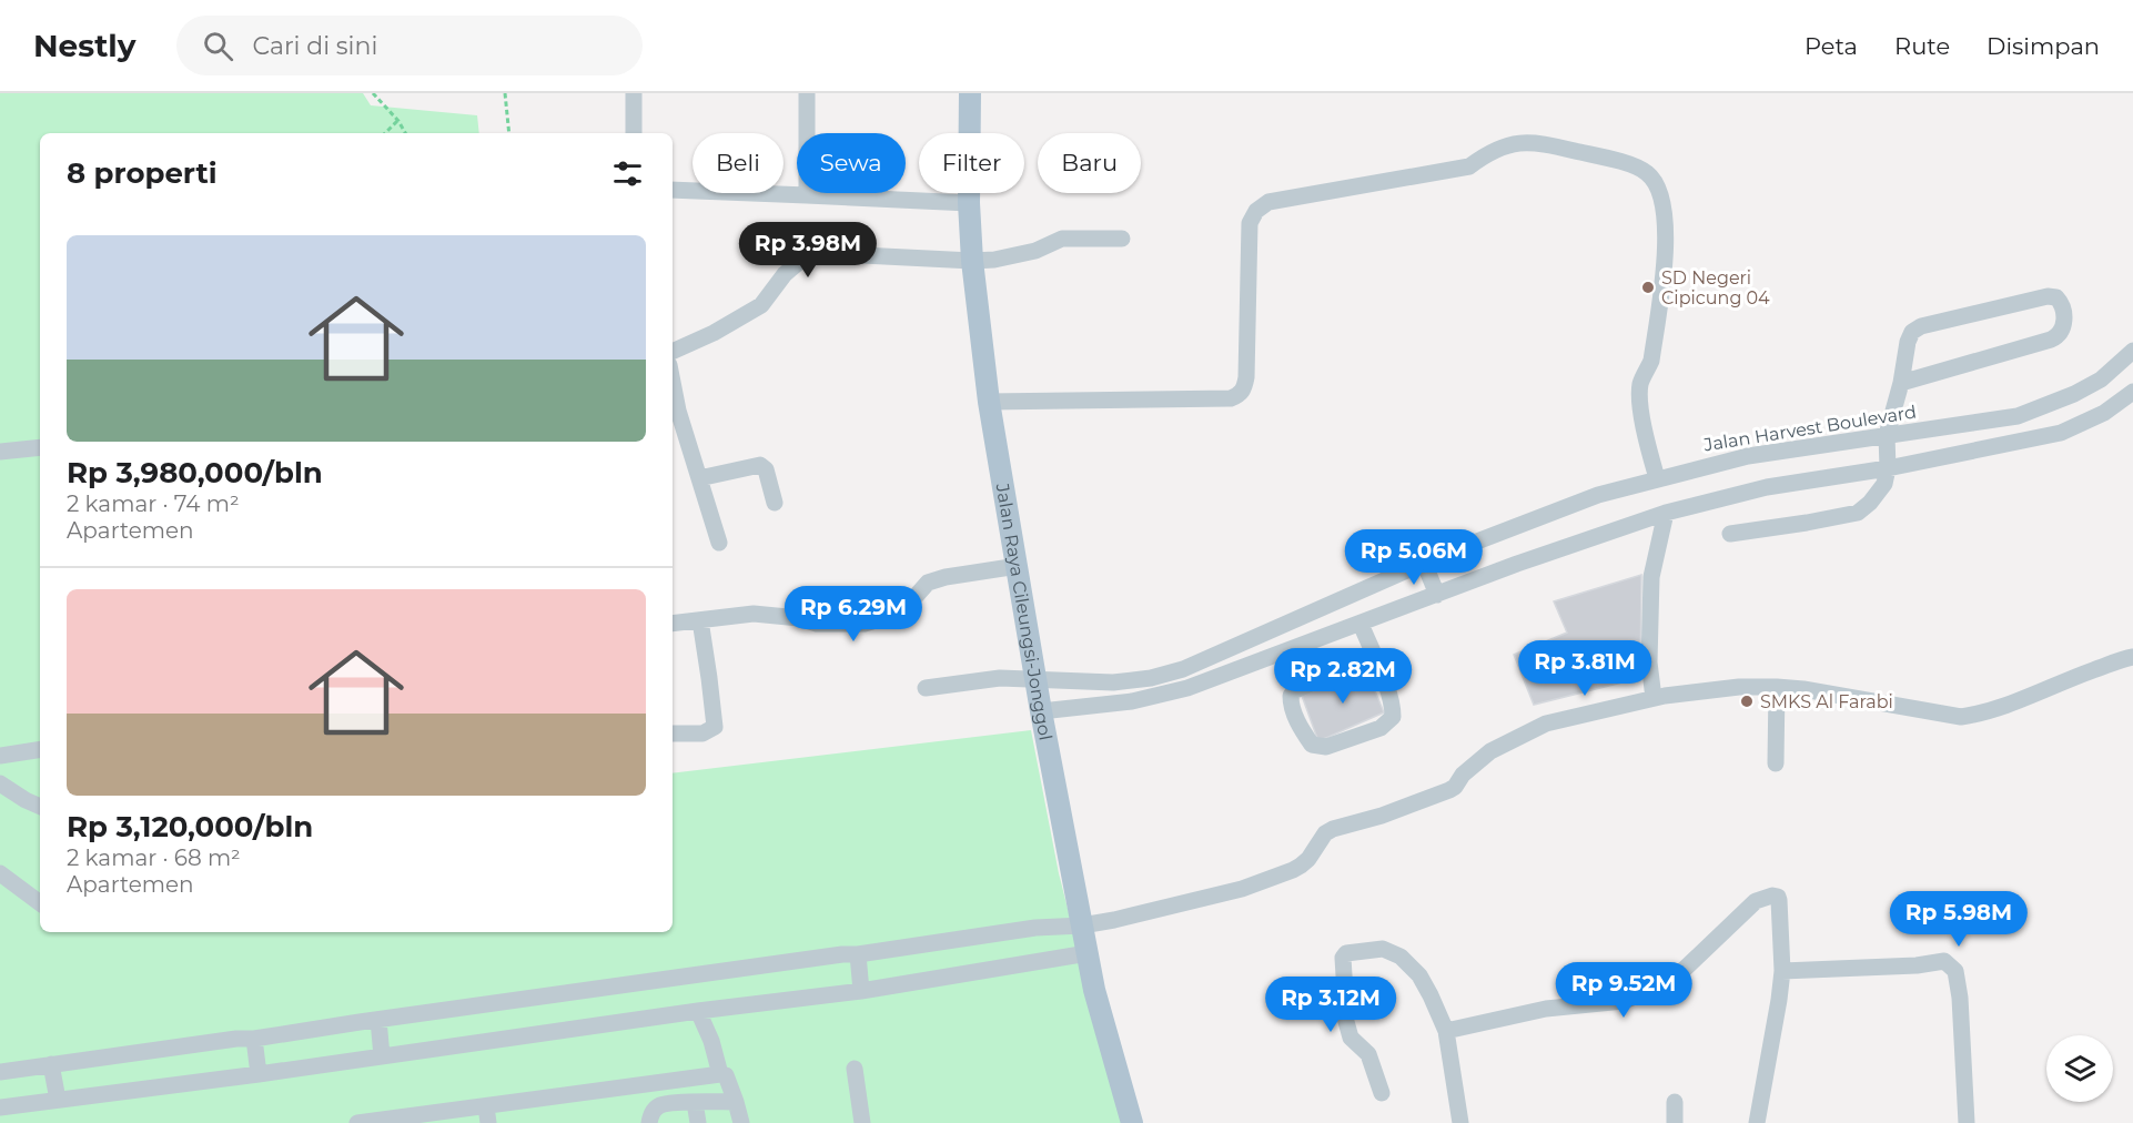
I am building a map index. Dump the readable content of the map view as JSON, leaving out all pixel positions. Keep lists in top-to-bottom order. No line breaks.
{"streets":{"main road":["Jalan Raya Cileungsi-Jonggol"],"street":["Jalan Harvest Boulevard"]},"crossings":[["Jalan Harvest Boulevard","Jalan Raya Cileungsi-Jonggol"]],"places":["SD Negeri Cipicung 04","SMKS Al Farabi"],"page":{"header":"Nestly","search":"Cari di sini","nav":["Peta","Rute","Disimpan"],"chip":["Beli","Sewa","Filter","Baru"],"heading":"8 properti","list":[{"name":"Rp 3,980,000/bln","note":"2 kamar · 74 m² · Apartemen"},{"name":"Rp 3,120,000/bln","note":"2 kamar · 68 m² · Apartemen"}],"price":["Rp 3.98M","Rp 5.06M","Rp 6.29M","Rp 3.81M","Rp 2.82M","Rp 5.98M","Rp 9.52M","Rp 3.12M"]}}
